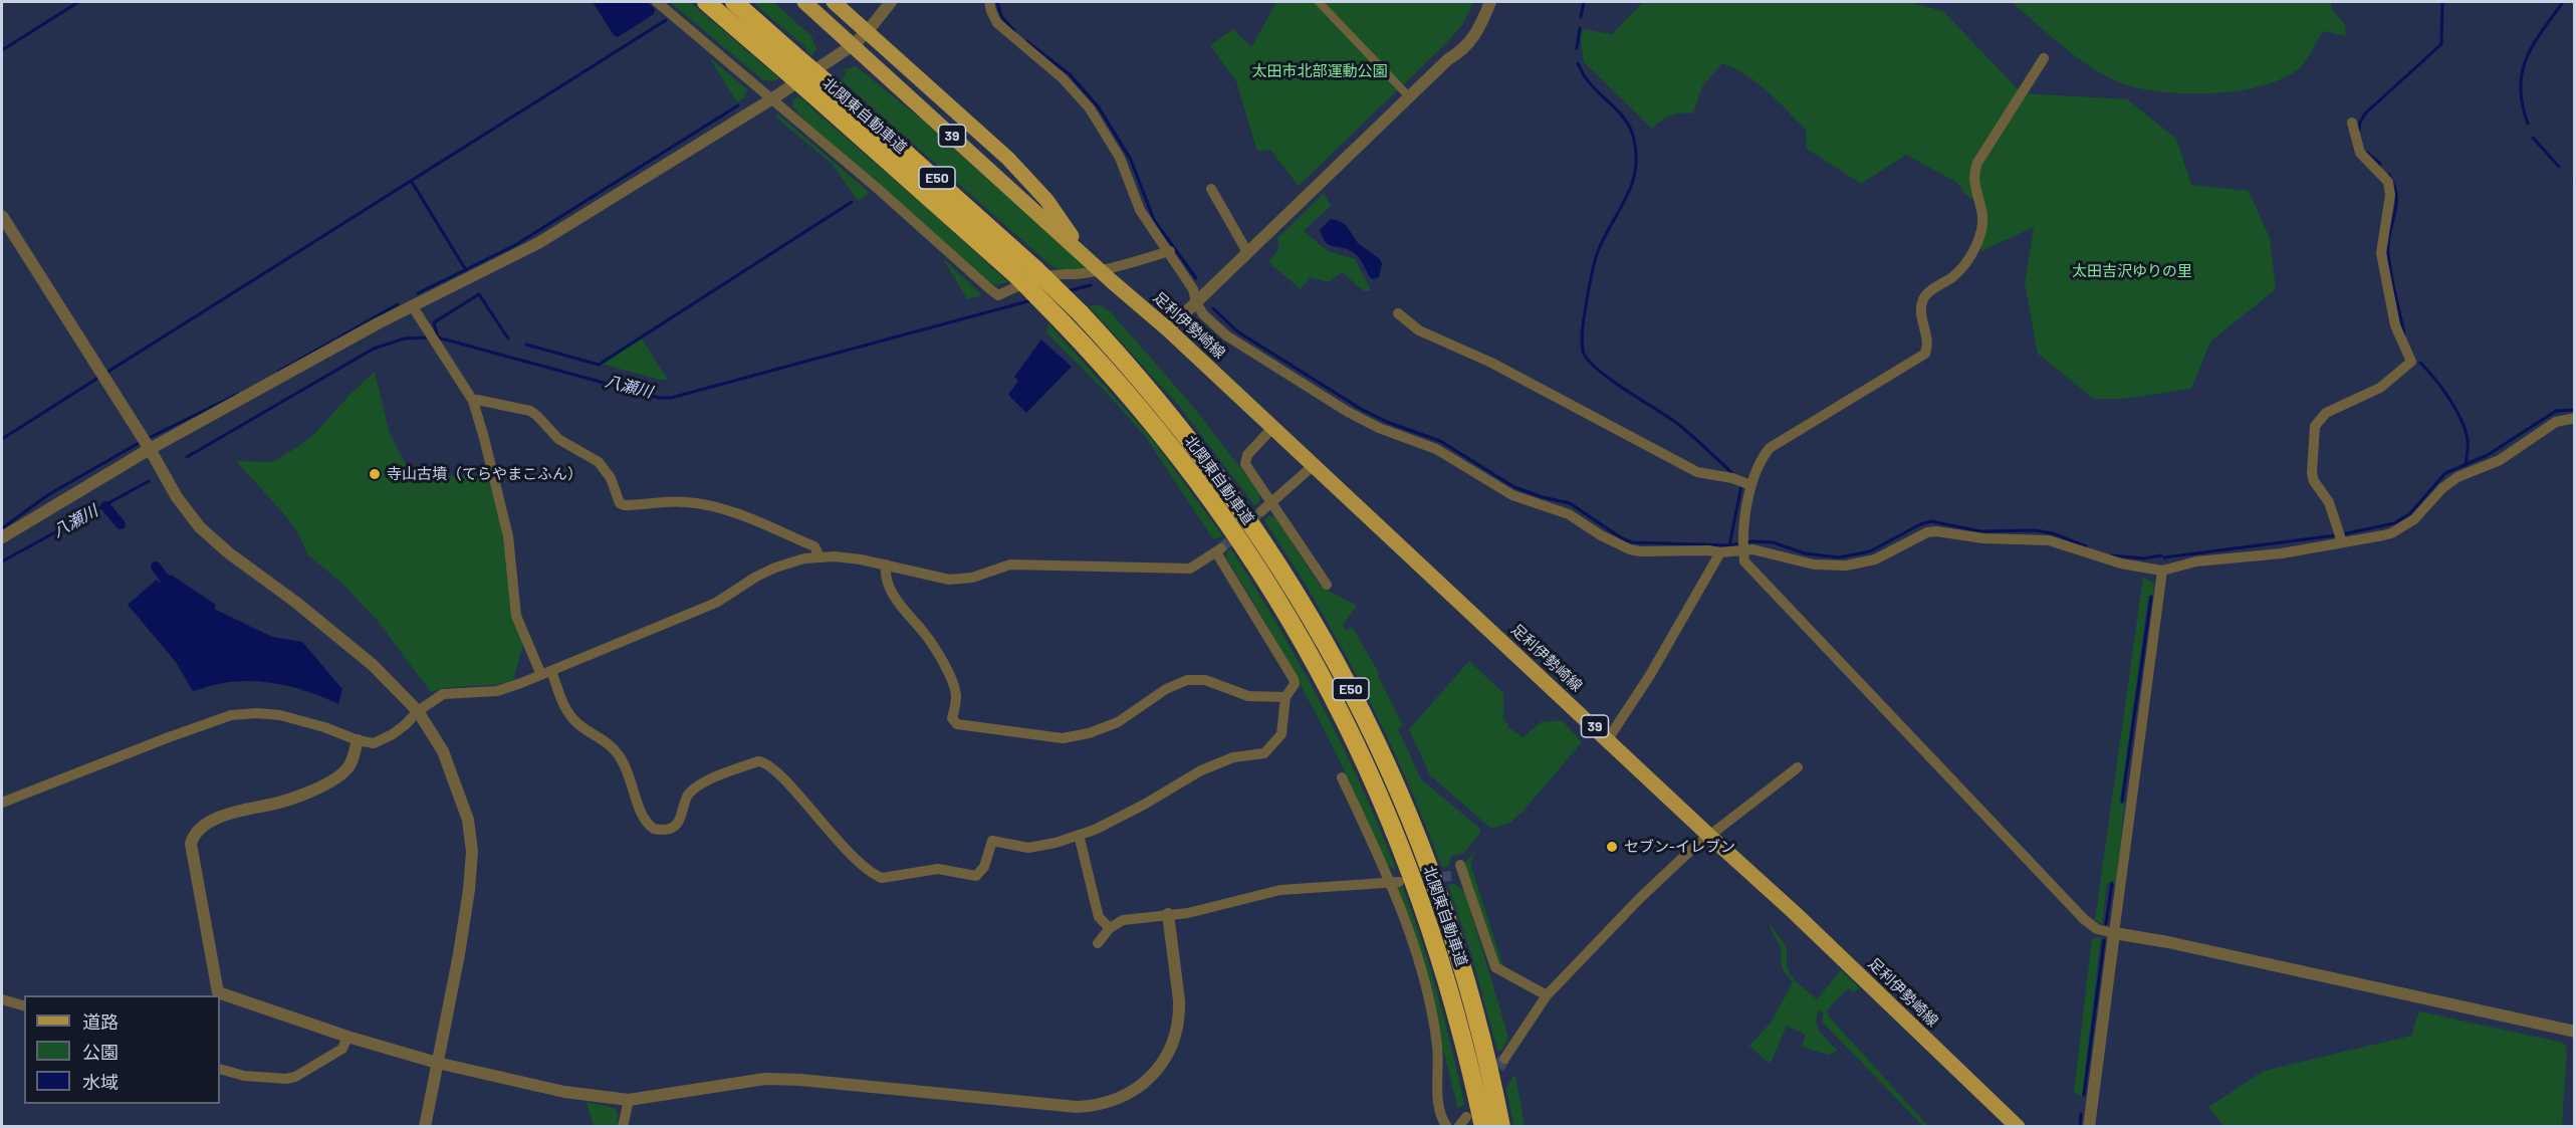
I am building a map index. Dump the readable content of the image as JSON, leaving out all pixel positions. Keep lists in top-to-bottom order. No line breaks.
{"streets":{"highway":["北関東自動車道","E50"],"main road":["39","足利伊勢崎線"]},"water":["八瀬川"],"parks":["太田市北部運動公園","太田吉沢ゆりの里"],"places":["寺山古墳（てらやまこふん）","セブン-イレブン"],"legend":["道路","公園","水域"]}
